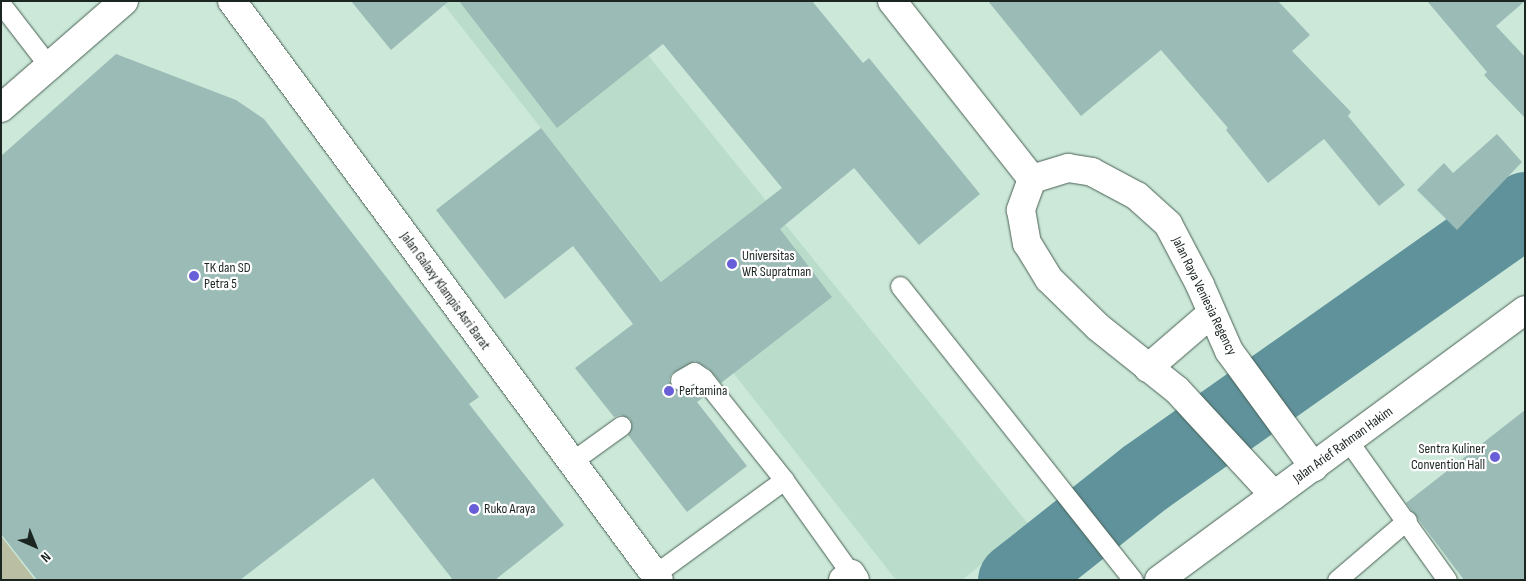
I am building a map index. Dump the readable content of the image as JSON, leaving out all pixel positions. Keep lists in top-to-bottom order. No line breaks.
{"streets":{"street":["Jalan Galaxy Klampis Asri Barat","Jalan Raya Veniesia Regency","Jalan Arief Rahman Hakim"]},"crossings":[["Jalan Raya Veniesia Regency","Jalan Arief Rahman Hakim"]],"places":["Universitas WR Supratman","TK dan SD Petra 5","Pertamina","Sentra Kuliner Convention Hall","Ruko Araya"],"north":"bottom right"}
